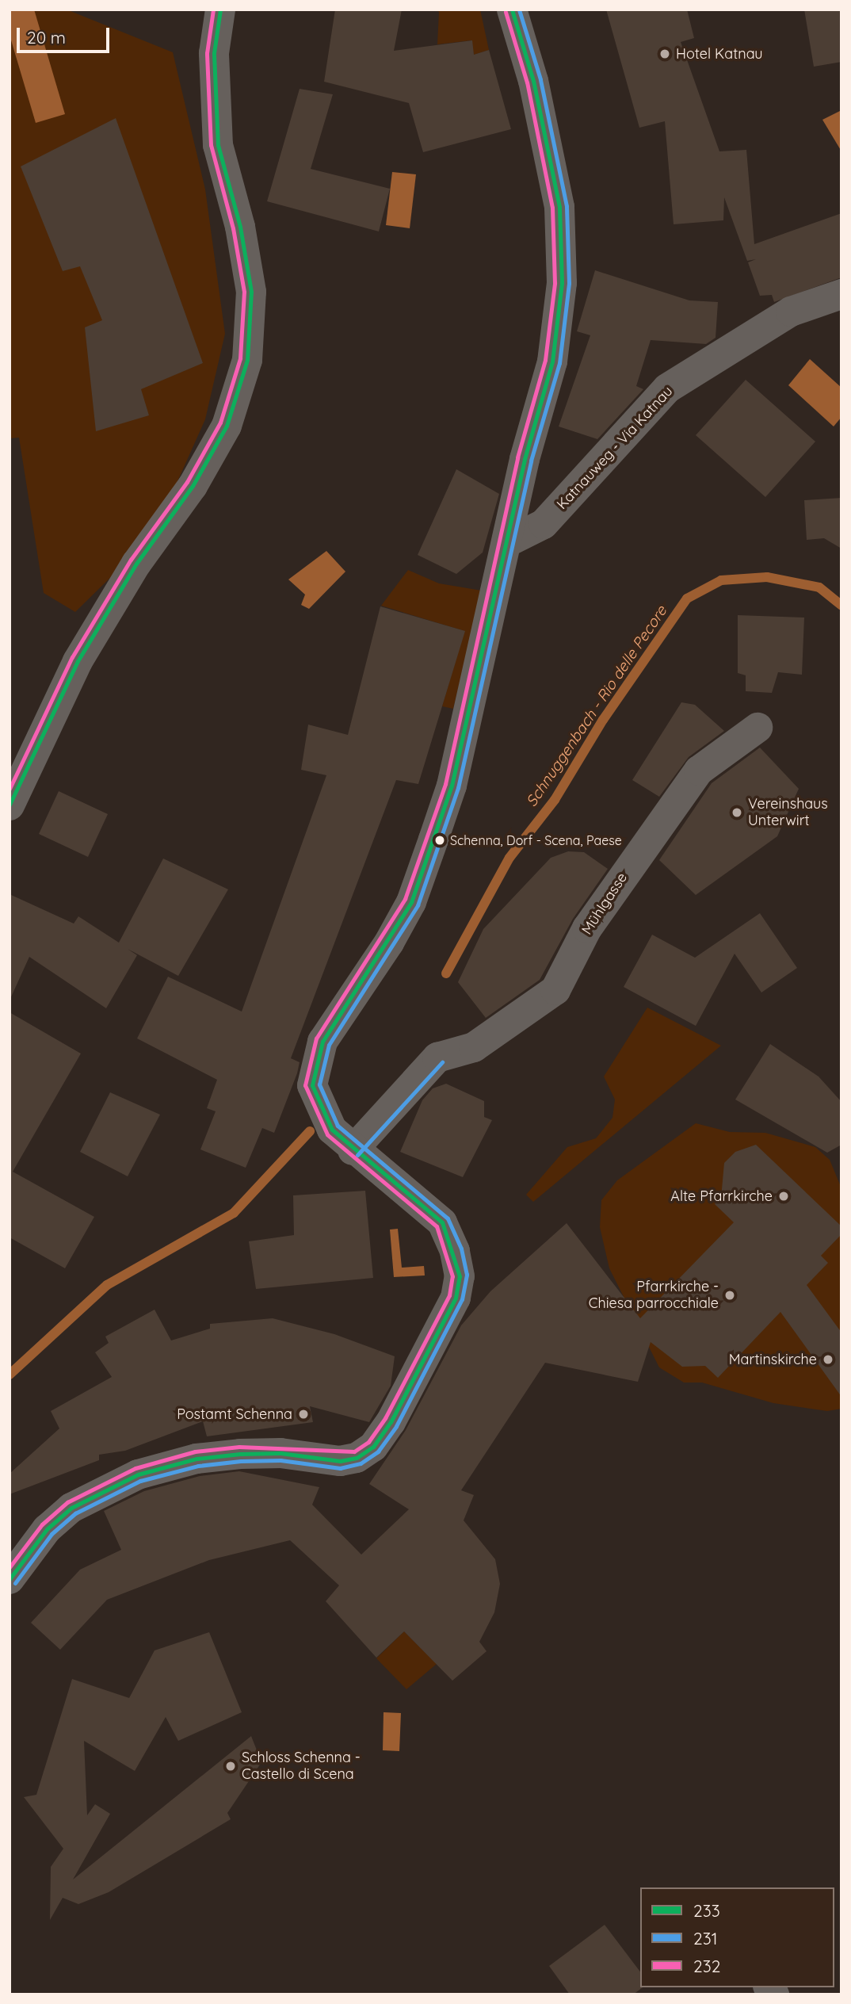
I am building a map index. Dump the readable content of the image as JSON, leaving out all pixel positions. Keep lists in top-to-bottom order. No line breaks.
{"streets":{"street":["Katnauweg - Via Katnau","Mühlgasse"]},"water":["Schnuggenbach - Rio delle Pecore"],"places":["Hotel Katnau","Vereinshaus Unterwirt","Schenna, Dorf - Scena, Paese","Alte Pfarrkirche","Pfarrkirche - Chiesa parrocchiale","Martinskirche","Postamt Schenna","Schloss Schenna - Castello di Scena"],"lines":["transit line 233","transit line 231","transit line 232"],"legend":["233","231","232"],"scale_bar":"20 m"}
